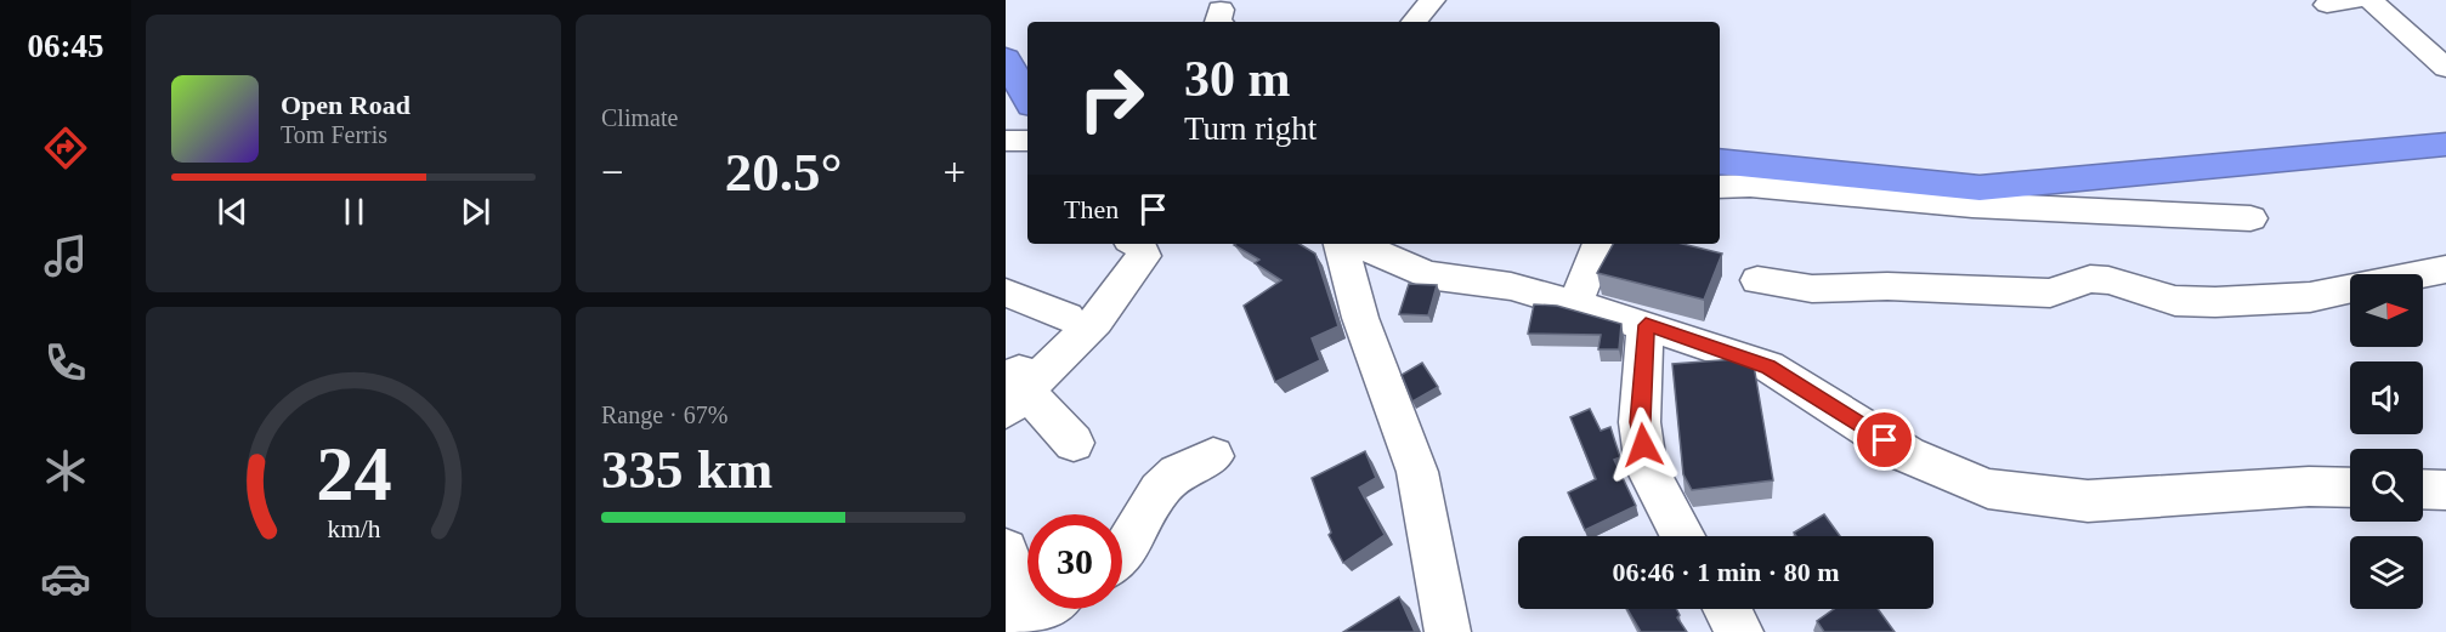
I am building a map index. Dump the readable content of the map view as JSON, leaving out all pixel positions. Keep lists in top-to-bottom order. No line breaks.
{"north":"right","page":{"tabs":"06:45","tile":["Climate",["Range · 67%","335 km"]],"turn":["30 m","Turn right"],"song":["Open Road","Tom Ferris"],"heat":["−","20.5°","+"],"then":"Then","limit":"30","trip":"06:46 · 1 min · 80 m","gauge":["24","km/h"]}}
